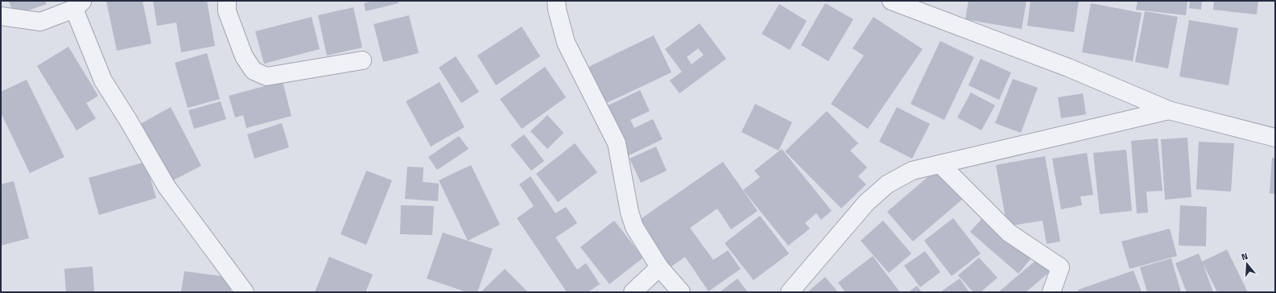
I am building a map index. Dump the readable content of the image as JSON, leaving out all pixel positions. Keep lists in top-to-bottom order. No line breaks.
{"north":"top"}
